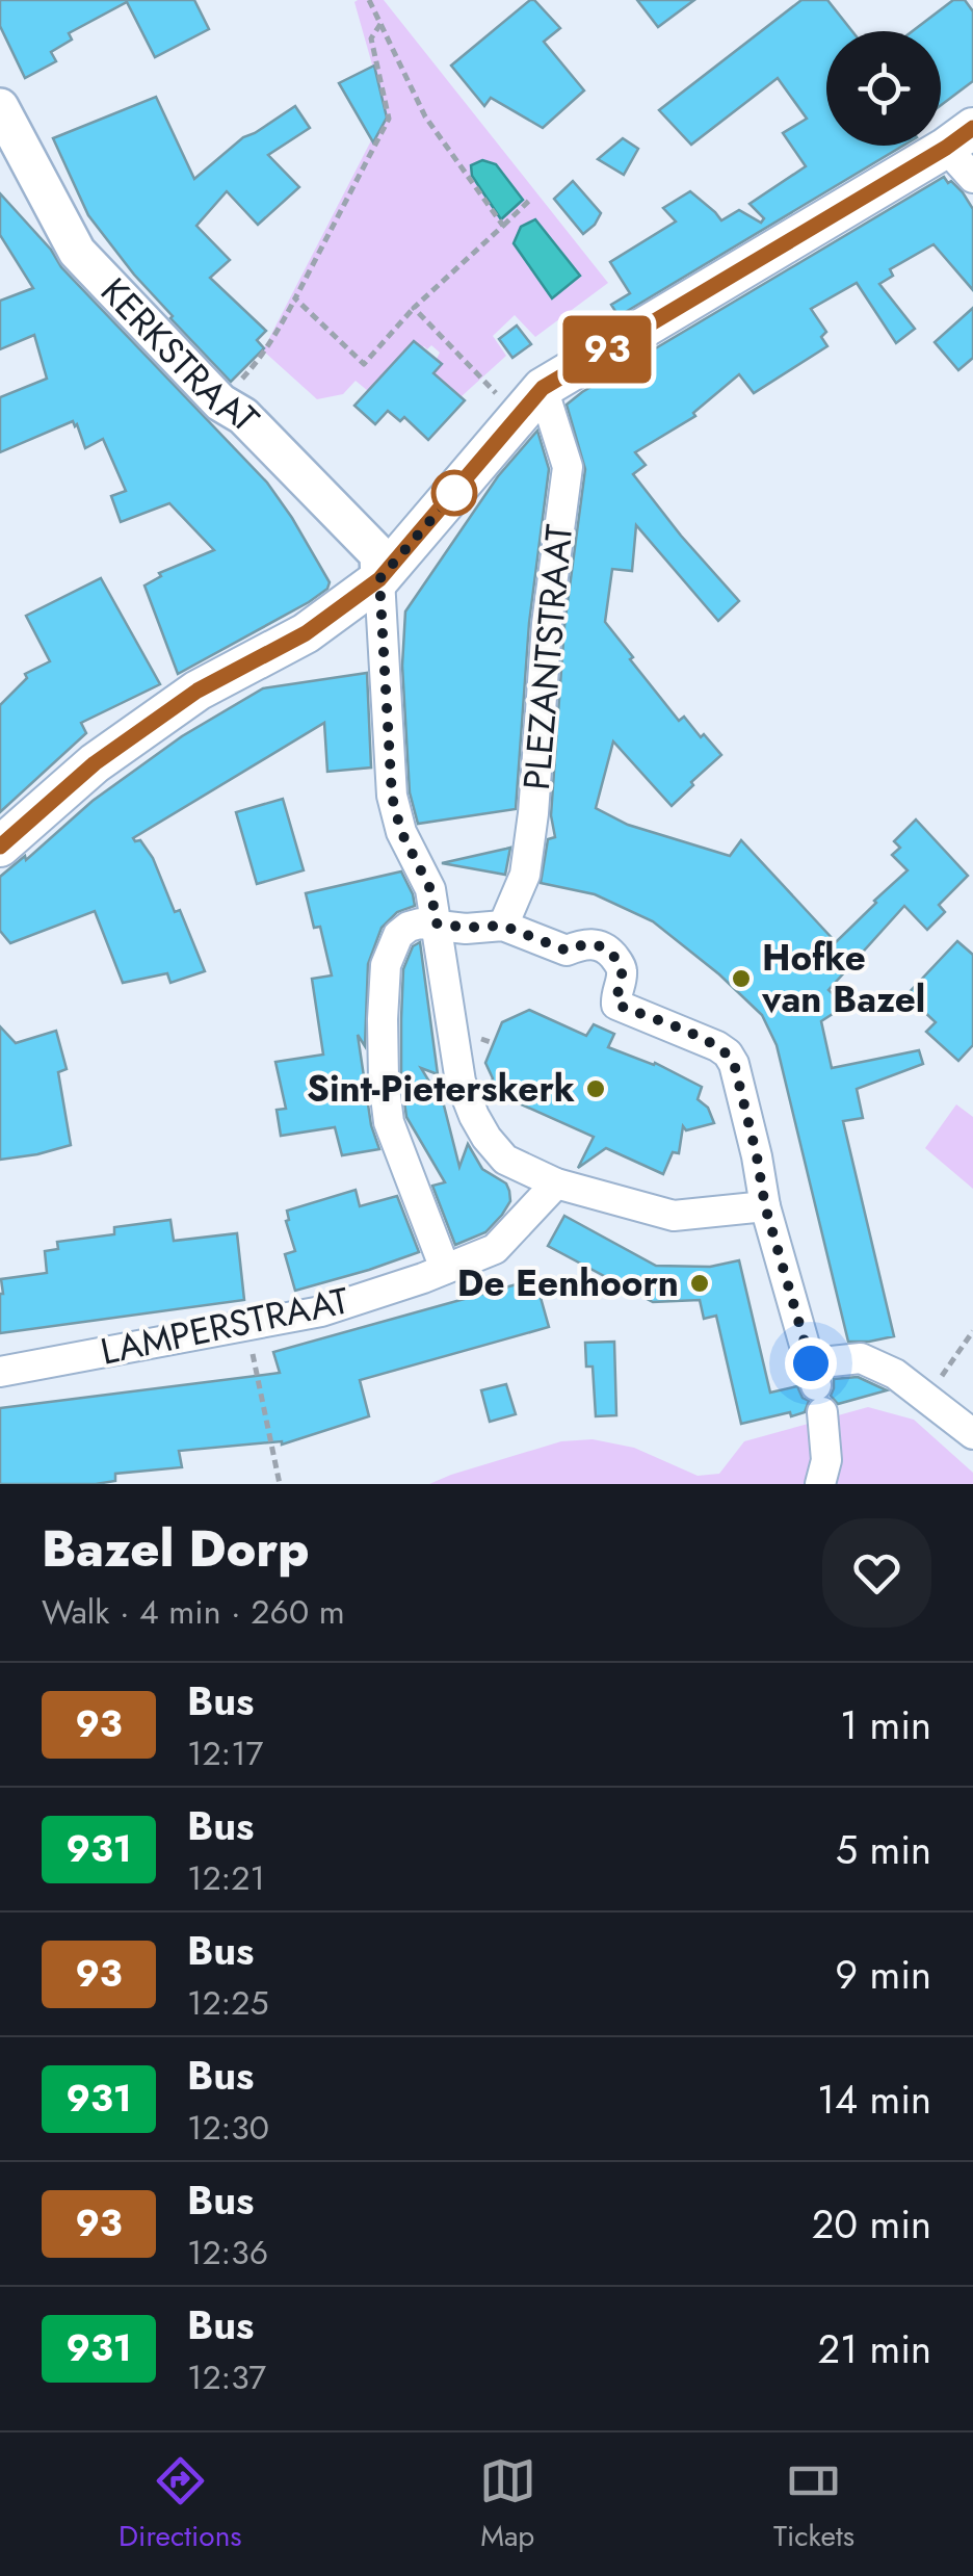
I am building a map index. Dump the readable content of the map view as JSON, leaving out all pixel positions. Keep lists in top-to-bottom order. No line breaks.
{"streets":{"street":["KERKSTRAAT","PLEZANTSTRAAT","LAMPERSTRAAT"]},"places":["Hofke van Bazel","Sint-Pieterskerk","De Eenhoorn"],"lines":["bus line 93"],"page":{"on_map":"93","heading":["Bazel Dorp","Walk · 4 min · 260 m"],"list":[{"mark":"93","name":"Bus","note":"12:17","value":"1 min"},{"mark":"931","name":"Bus","note":"12:21","value":"5 min"},{"mark":"93","name":"Bus","note":"12:25","value":"9 min"},{"mark":"931","name":"Bus","note":"12:30","value":"14 min"},{"mark":"93","name":"Bus","note":"12:36","value":"20 min"},{"mark":"931","name":"Bus","note":"12:37","value":"21 min"}],"tabs":["Directions","Map","Tickets"]}}
